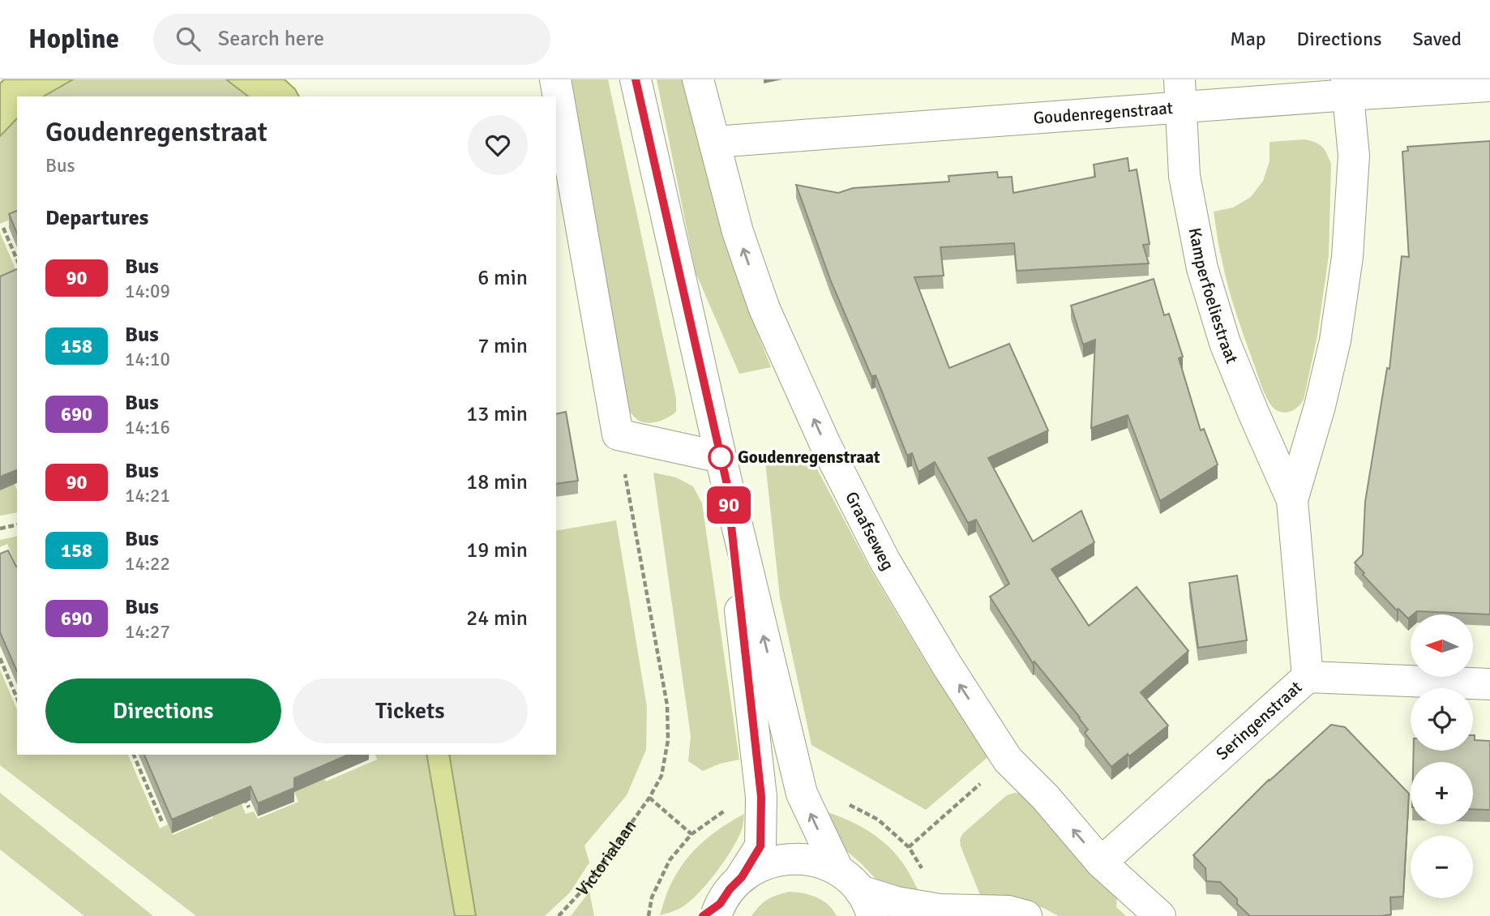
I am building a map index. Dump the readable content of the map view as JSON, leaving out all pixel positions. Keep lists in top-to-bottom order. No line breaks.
{"streets":{"street":["Goudenregenstraat","Kamperfoeliestraat","Graafseweg","Seringenstraat"],"path":["Victorialaan"]},"crossings":[["Goudenregenstraat","Kamperfoeliestraat"],["Goudenregenstraat","Graafseweg"],["Kamperfoeliestraat","Seringenstraat"],["Graafseweg","Seringenstraat"]],"places":["Goudenregenstraat"],"lines":["bus line 90"],"north":"left","page":{"header":"Hopline","search":"Search here","nav":["Map","Directions","Saved"],"on_map":"90","heading":[["Goudenregenstraat","Bus"],"Departures"],"list":[{"mark":"90","name":"Bus","note":"14:09","value":"6 min"},{"mark":"158","name":"Bus","note":"14:10","value":"7 min"},{"mark":"690","name":"Bus","note":"14:16","value":"13 min"},{"mark":"90","name":"Bus","note":"14:21","value":"18 min"},{"mark":"158","name":"Bus","note":"14:22","value":"19 min"},{"mark":"690","name":"Bus","note":"14:27","value":"24 min"}],"map_buttons":["+","−"],"buttons":["Directions","Tickets"]}}
